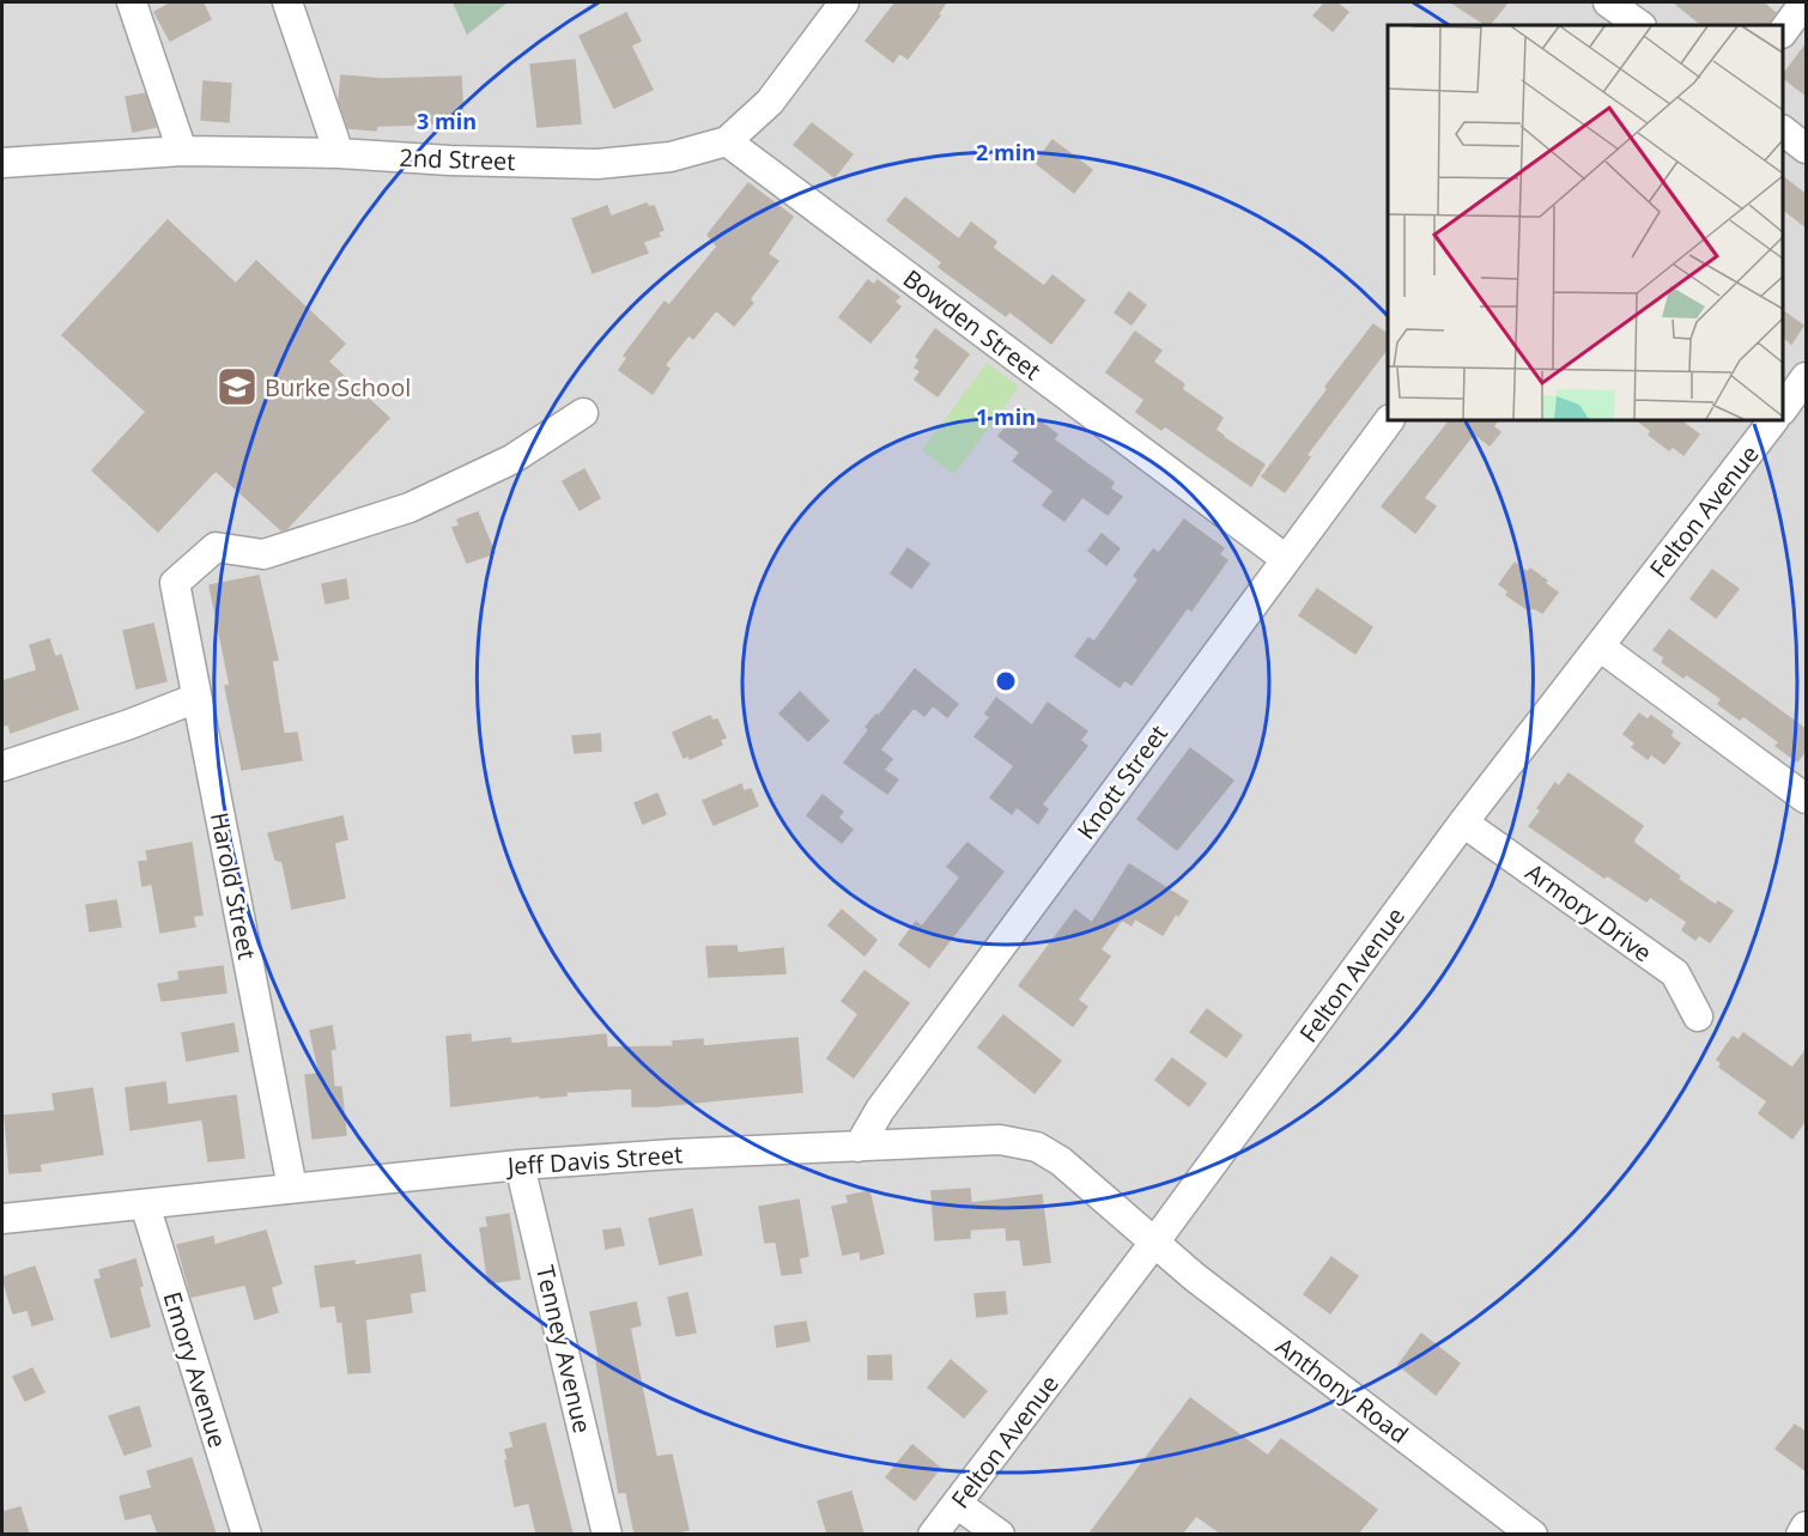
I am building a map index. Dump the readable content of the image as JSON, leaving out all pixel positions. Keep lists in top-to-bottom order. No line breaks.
{"streets":{"street":["2nd Street","Bowden Street","Felton Avenue","Knott Street","Harold Street","Armory Drive","Jeff Davis Street","Tenney Avenue","Emory Avenue","Anthony Road"]},"crossings":[["2nd Street","Bowden Street"],["Bowden Street","Knott Street"],["Felton Avenue","Armory Drive"],["Felton Avenue","Jeff Davis Street"],["Felton Avenue","Anthony Road"],["Knott Street","Jeff Davis Street"],["Harold Street","Jeff Davis Street"],["Jeff Davis Street","Tenney Avenue"],["Jeff Davis Street","Emory Avenue"],["Jeff Davis Street","Anthony Road"]],"places":{"school or university":["Burke School"]},"rings":["3 min","2 min","1 min"]}
